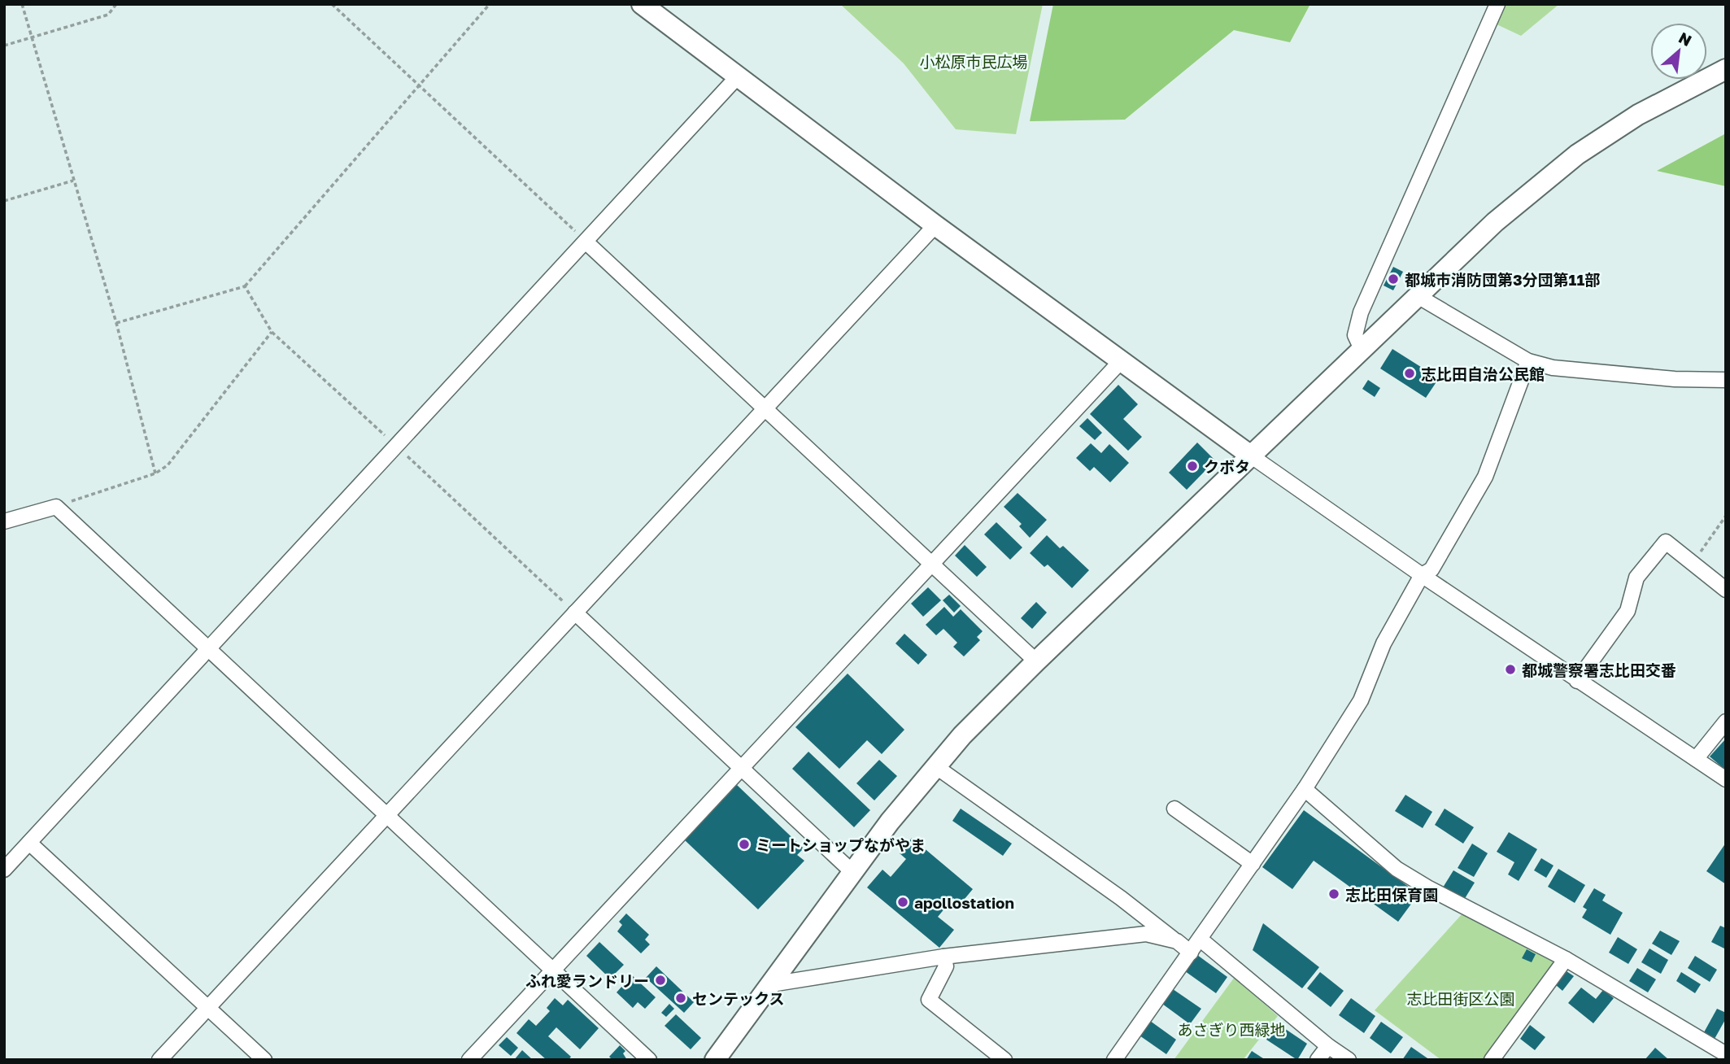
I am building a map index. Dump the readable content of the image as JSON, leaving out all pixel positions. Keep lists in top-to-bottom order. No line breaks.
{"parks":["小松原市民広場","志比田街区公園","あさぎり西緑地"],"places":["都城市消防団第3分団第11部","志比田自治公民館","クボタ","都城警察署志比田交番","ミートショップながやま","志比田保育園","apollostation","ふれ愛ランドリー","センテックス"],"north":"top right"}
